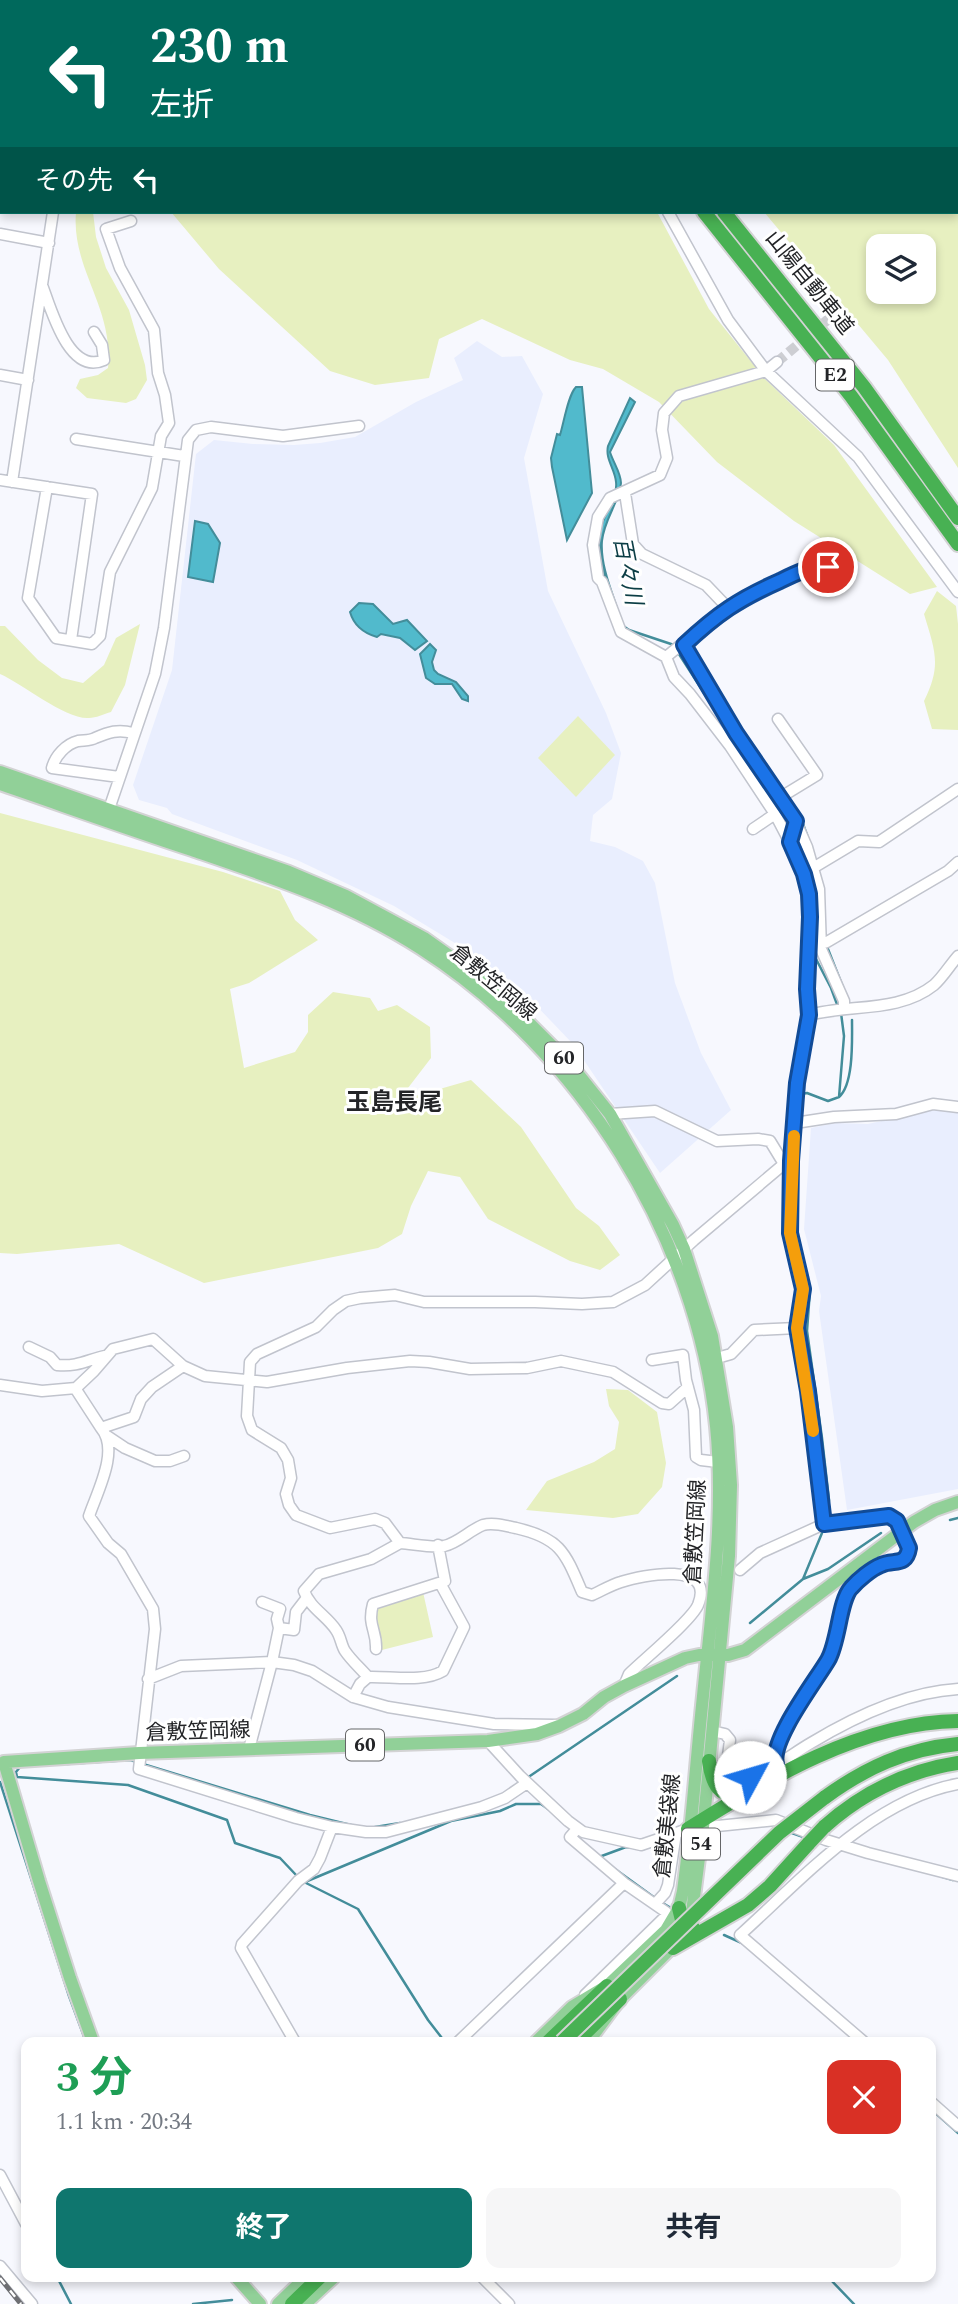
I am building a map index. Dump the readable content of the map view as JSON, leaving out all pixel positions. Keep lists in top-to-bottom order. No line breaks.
{"streets":{"highway":["山陽自動車道","E2","54"],"main road":["倉敷笠岡線","60","倉敷美袋線"]},"crossings":[["倉敷笠岡線","倉敷美袋線"],["倉敷美袋線","54"]],"districts":["玉島長尾"],"water":["百々川"],"page":{"turn":["230 m","左折"],"then":"その先","heading":["3 分","1.1 km · 20:34"],"buttons":["終了","共有"]}}
